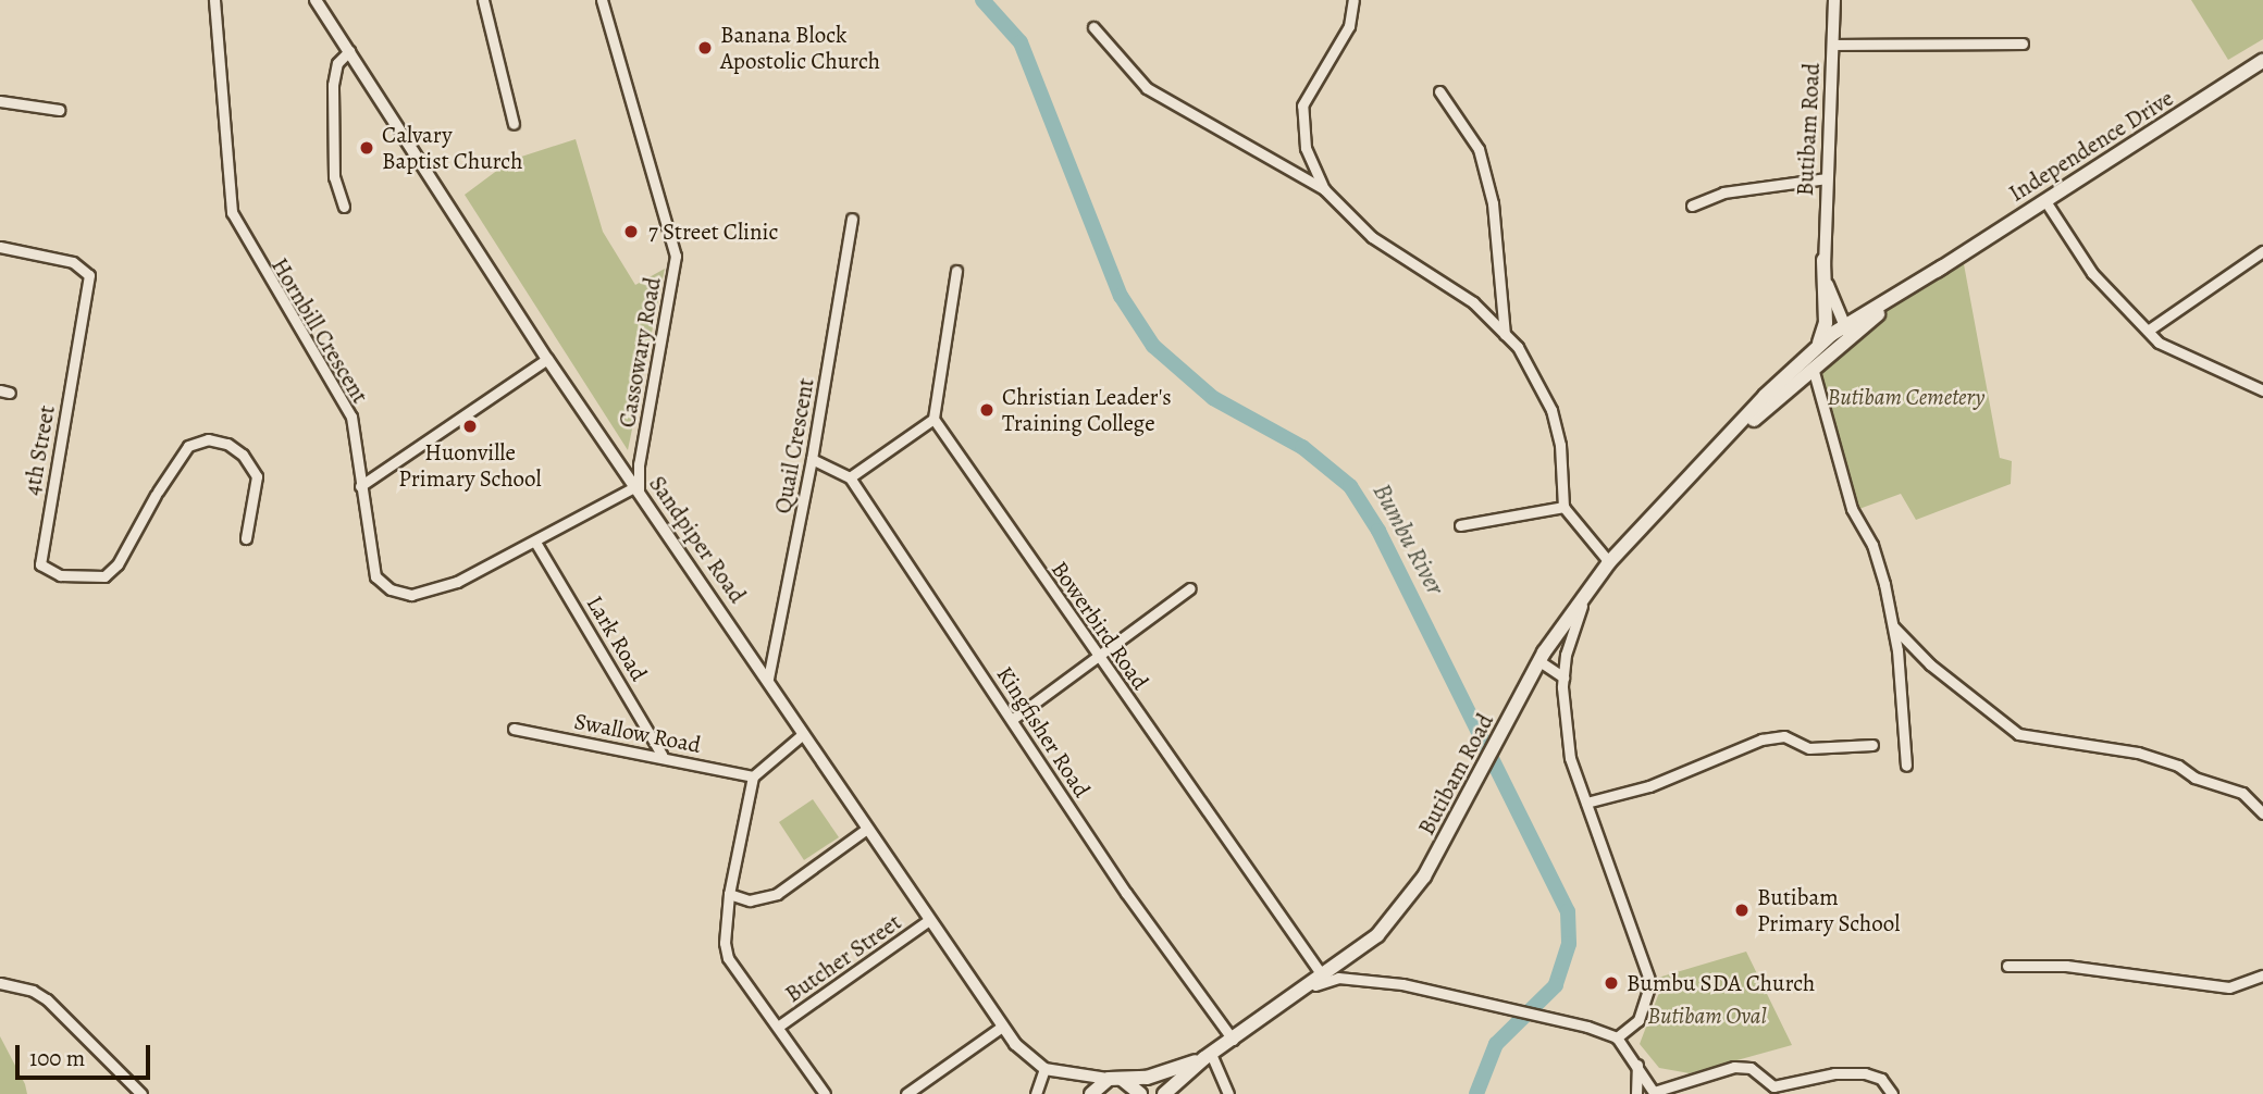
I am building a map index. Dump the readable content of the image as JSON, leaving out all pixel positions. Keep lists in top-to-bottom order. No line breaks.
{"streets":{"main road":["Butibam Road","Independence Drive"],"street":["Hornbill Crescent","Cassowary Road","Quail Crescent","4th Street","Sandpiper Road","Bowerbird Road","Lark Road","Kingfisher Road","Swallow Road","Butcher Street"]},"crossings":[["Butibam Road","Independence Drive"],["Butibam Road","Sandpiper Road"],["Butibam Road","Bowerbird Road"],["Butibam Road","Kingfisher Road"],["Hornbill Crescent","Cassowary Road"],["Hornbill Crescent","Sandpiper Road"],["Hornbill Crescent","Lark Road"],["Cassowary Road","Sandpiper Road"],["Quail Crescent","Sandpiper Road"],["Quail Crescent","Kingfisher Road"],["Sandpiper Road","Butcher Street"],["Lark Road","Swallow Road"]],"water":["Bumbu River"],"parks":["Butibam Cemetery","Butibam Oval"],"places":["Banana Block Apostolic Church","Calvary Baptist Church","7 Street Clinic","Christian Leader's Training College","Huonville Primary School","Butibam Primary School","Bumbu SDA Church"],"scale_bar":"100 m"}
